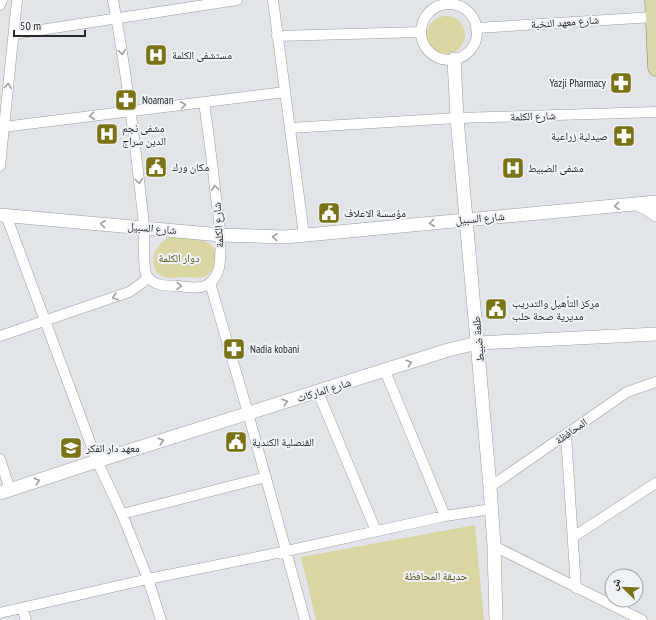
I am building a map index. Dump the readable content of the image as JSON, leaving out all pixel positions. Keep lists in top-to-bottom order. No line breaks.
{"streets":{"street":["شارع معهد النخبة","شارع الكلمة","شارع السبيل","طلعة ضبيط","شارع الماركات","المحافظة"]},"crossings":[["شارع معهد النخبة","طلعة ضبيط"],["شارع الكلمة","شارع السبيل"],["شارع الكلمة","طلعة ضبيط"],["شارع السبيل","طلعة ضبيط"],["طلعة ضبيط","شارع الماركات"],["طلعة ضبيط","المحافظة"]],"parks":["دوار الكلمة","حديقة المحافظة"],"places":{"hospital":["مستشفى الكلمة","مشفى نجم الدين سراج","مشفى الضبيط"],"pharmacy":["Yazji Pharmacy","Noaman","صيدلية زراعية","Nadia kobani"],"public building":["مكان ورك","مؤسسة الاعلاف","مركز التأهيل والتدريب مديرية صحة حلب","القنصلية الكندية"],"school or university":["معهد دار الفكر"]},"scale_bar":"50 m","north":"top left"}
